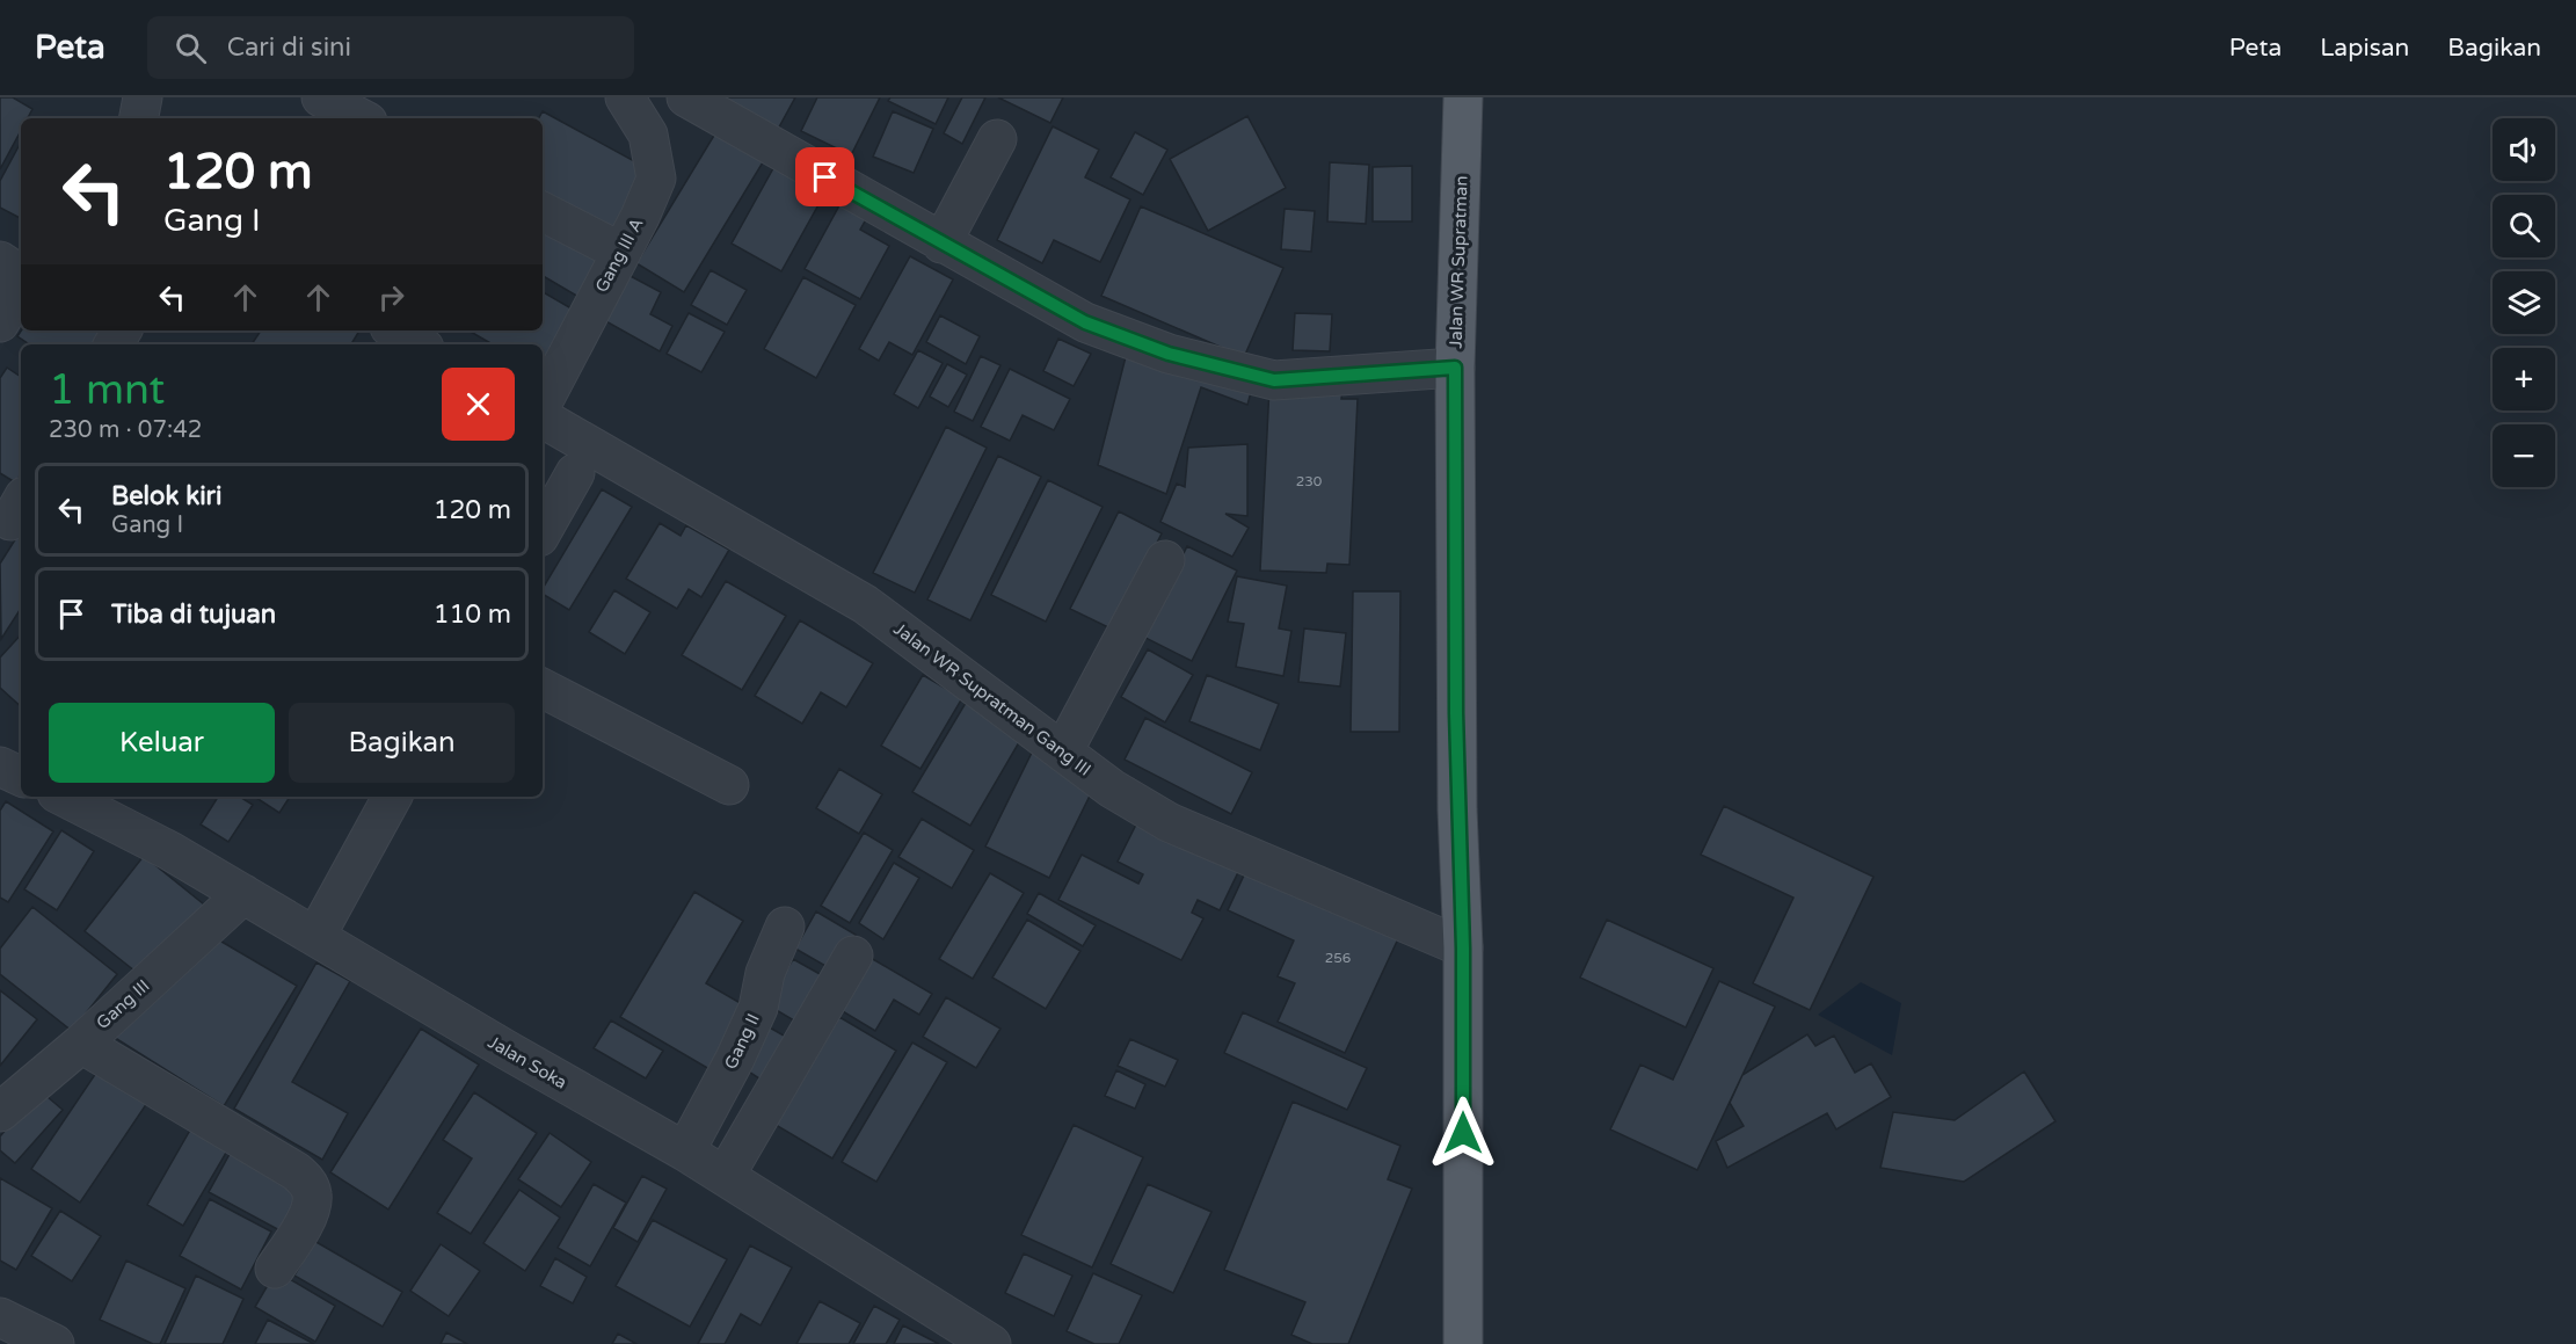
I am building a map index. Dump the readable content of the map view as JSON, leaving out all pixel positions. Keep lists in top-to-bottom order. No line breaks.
{"streets":{"main road":["Jalan WR Supratman"],"street":["Gang III A","Jalan WR Supratman Gang III","Gang III","Gang II","Jalan Soka"]},"crossings":[["Jalan WR Supratman","Jalan WR Supratman Gang III"],["Gang III","Jalan Soka"],["Gang II","Jalan Soka"]],"house_numbers":["230","256"],"page":{"header":"Peta","search":"Cari di sini","nav":["Peta","Lapisan","Bagikan"],"map_buttons":["+","−"],"turn":["120 m","Gang I"],"heading":["1 mnt","230 m · 07:42"],"list":[{"name":"Belok kiri","note":"Gang I","value":"120 m"},{"name":"Tiba di tujuan","value":"110 m"}],"buttons":["Keluar","Bagikan"]}}
